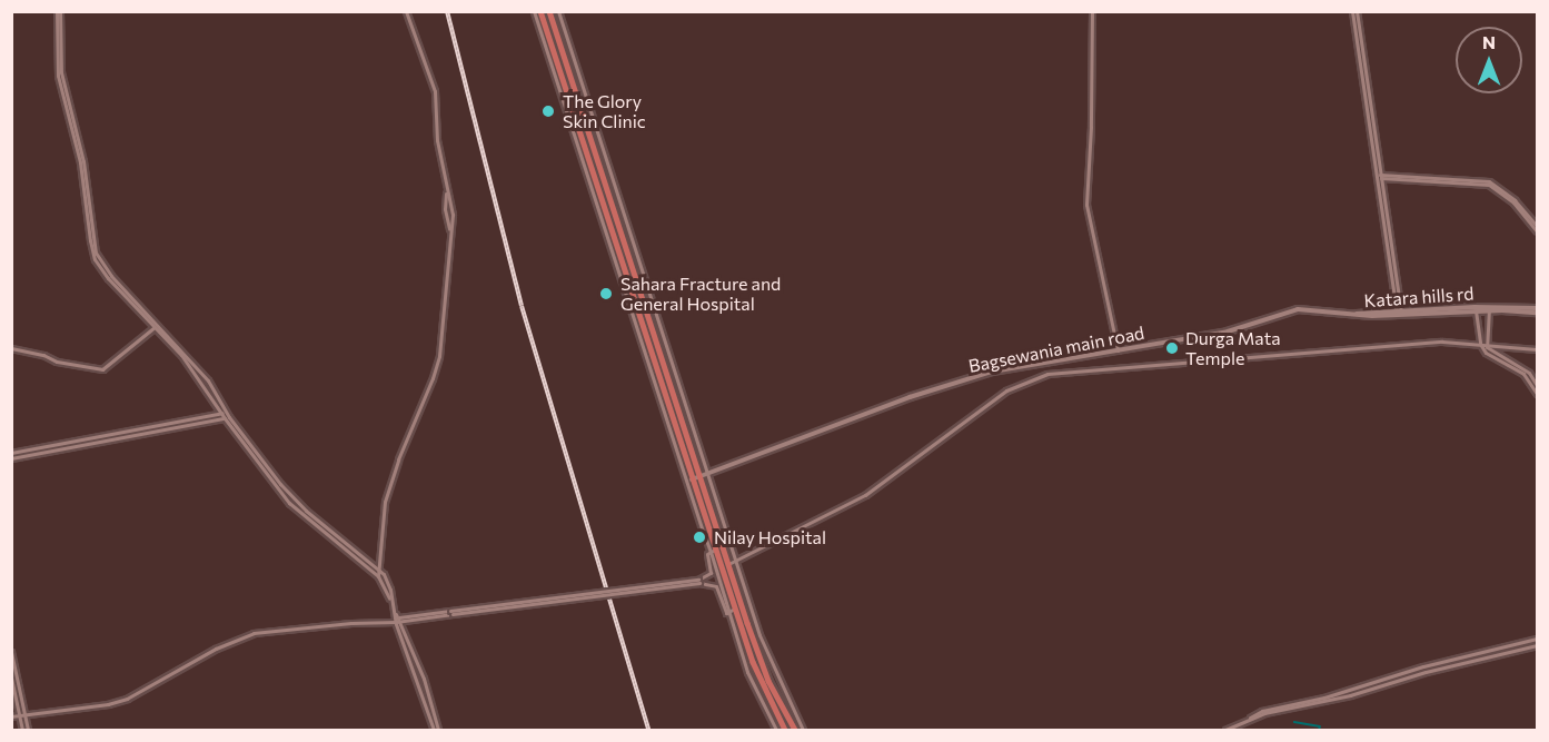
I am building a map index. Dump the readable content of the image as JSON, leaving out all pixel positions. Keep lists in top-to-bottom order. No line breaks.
{"streets":{"main road":["Katara hills rd","Bagsewania main road"]},"crossings":[["Katara hills rd","Bagsewania main road"]],"places":["The Glory Skin Clinic","Sahara Fracture and General Hospital","Durga Mata Temple","Nilay Hospital"],"north":"top"}
